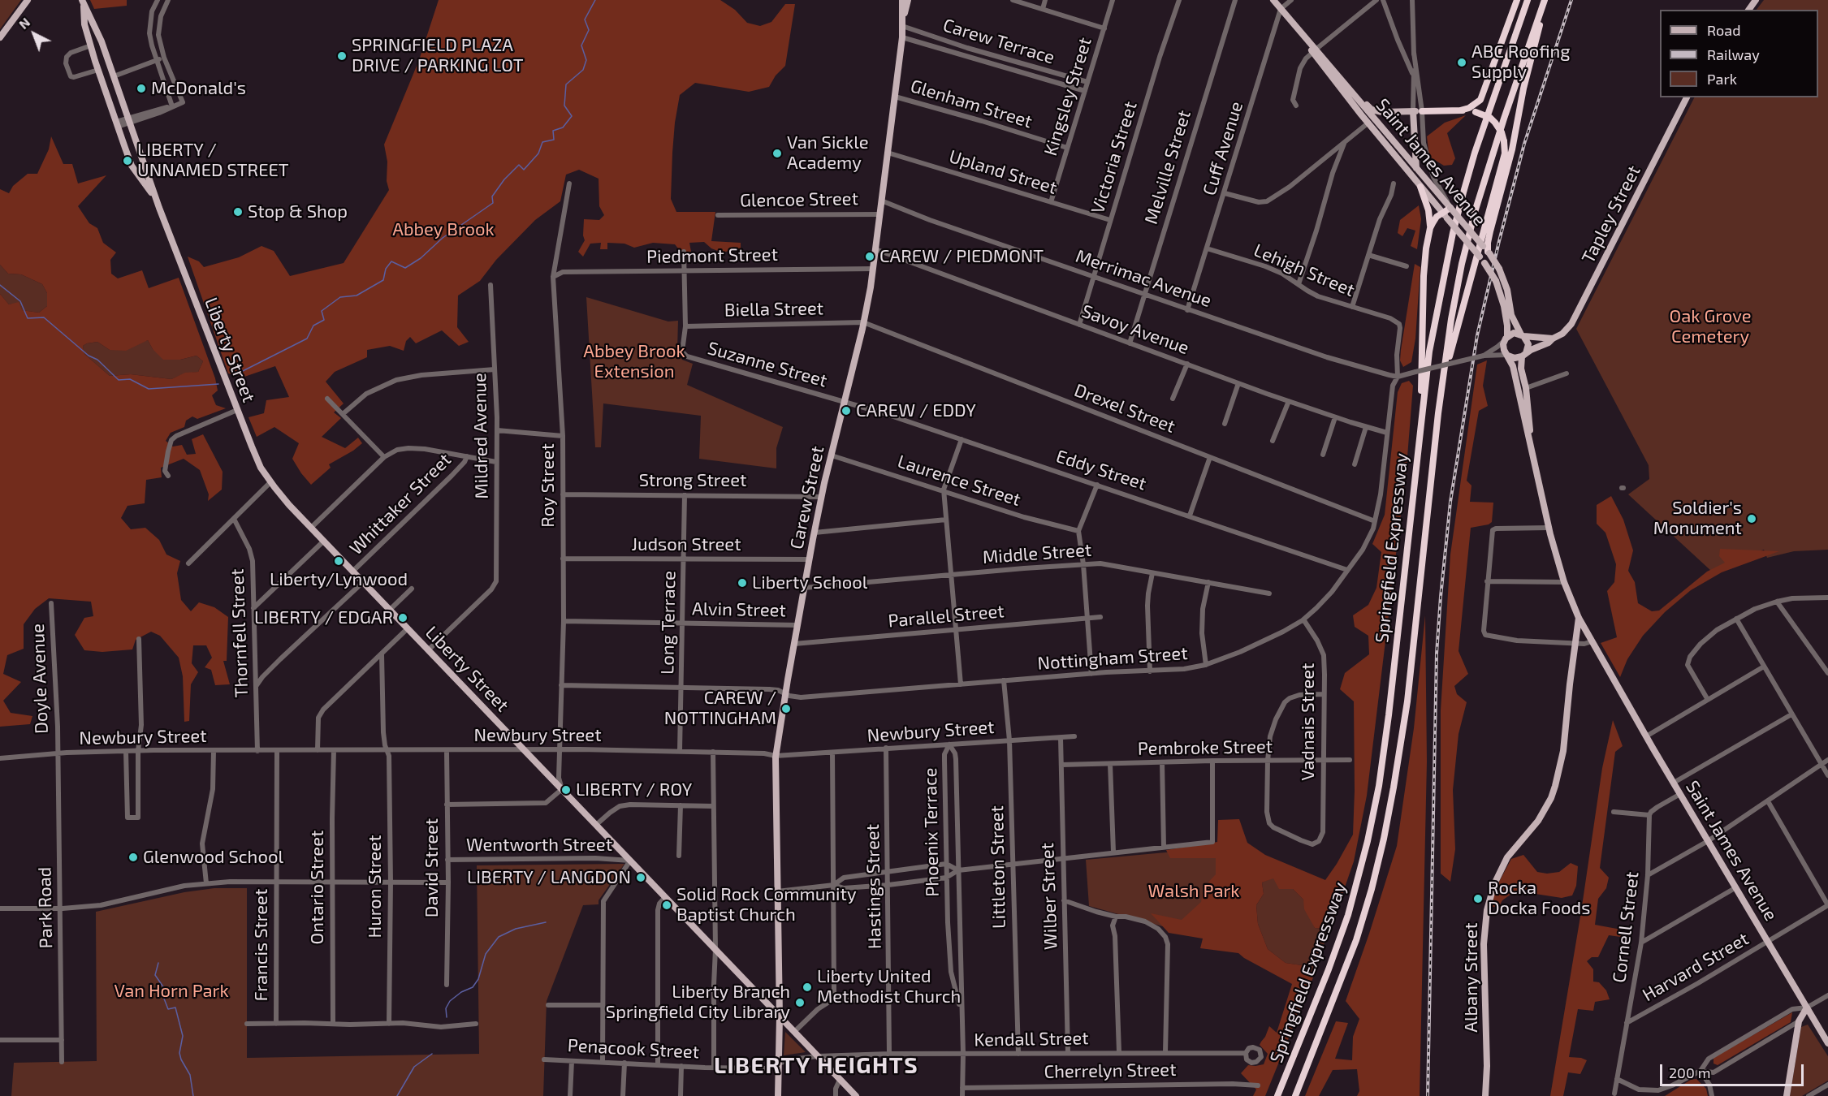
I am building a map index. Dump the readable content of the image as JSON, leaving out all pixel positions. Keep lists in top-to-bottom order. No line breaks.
{"streets":{"highway":["Springfield Expressway"],"main road":["Saint James Avenue","Tapley Street","Liberty Street","Carew Street","Albany Street"],"street":["Carew Terrace","Kingsley Street","Glenham Street","Cuff Avenue","Victoria Street","Melville Street","Upland Street","Glencoe Street","Piedmont Street","Lehigh Street","Merrimac Avenue","Biella Street","Savoy Avenue","Suzanne Street","Drexel Street","Mildred Avenue","Eddy Street","Strong Street","Laurence Street","Roy Street","Whittaker Street","Judson Street","Middle Street","Alvin Street","Parallel Street","Long Terrace","Thornfell Street","Nottingham Street","Doyle Avenue","Vadnais Street","Newbury Street","Pembroke Street","Phoenix Terrace","Wentworth Street","Littleton Street","David Street","Huron Street","Hastings Street","Ontario Street","Wilber Street","Park Road","Cornell Street","Francis Street","Harvard Street","Kendall Street","Penacook Street","Cherrelyn Street"]},"crossings":[["Carew Terrace","Kingsley Street"],["Carew Terrace","Carew Street"],["Kingsley Street","Glenham Street"],["Kingsley Street","Upland Street"],["Glenham Street","Carew Street"],["Cuff Avenue","Saint James Avenue"],["Cuff Avenue","Lehigh Street"],["Cuff Avenue","Merrimac Avenue"],["Victoria Street","Upland Street"],["Victoria Street","Merrimac Avenue"],["Victoria Street","Savoy Avenue"],["Saint James Avenue","Tapley Street"],["Saint James Avenue","Harvard Street"],["Saint James Avenue","Albany Street"],["Melville Street","Merrimac Avenue"],["Melville Street","Savoy Avenue"],["Upland Street","Carew Street"],["Glencoe Street","Carew Street"],["Piedmont Street","Roy Street"],["Piedmont Street","Carew Street"],["Lehigh Street","Nottingham Street"],["Merrimac Avenue","Carew Street"],["Merrimac Avenue","Nottingham Street"],["Biella Street","Suzanne Street"],["Biella Street","Drexel Street"],["Biella Street","Carew Street"],["Savoy Avenue","Carew Street"],["Savoy Avenue","Nottingham Street"],["Liberty Street","Mildred Avenue"],["Liberty Street","Roy Street"],["Liberty Street","Carew Street"],["Liberty Street","Whittaker Street"],["Liberty Street","Newbury Street"],["Liberty Street","Wentworth Street"],["Liberty Street","Kendall Street"],["Liberty Street","Penacook Street"],["Suzanne Street","Eddy Street"],["Suzanne Street","Carew Street"],["Drexel Street","Carew Street"],["Drexel Street","Nottingham Street"],["Eddy Street","Carew Street"],["Eddy Street","Nottingham Street"],["Strong Street","Roy Street"],["Strong Street","Carew Street"],["Strong Street","Long Terrace"],["Laurence Street","Carew Street"],["Roy Street","Judson Street"],["Roy Street","Alvin Street"],["Roy Street","Nottingham Street"],["Roy Street","Newbury Street"],["Carew Street","Judson Street"],["Carew Street","Middle Street"],["Carew Street","Alvin Street"],["Carew Street","Parallel Street"],["Carew Street","Nottingham Street"],["Carew Street","Newbury Street"],["Carew Street","Penacook Street"],["Judson Street","Long Terrace"],["Alvin Street","Long Terrace"],["Long Terrace","Nottingham Street"],["Long Terrace","Newbury Street"],["Thornfell Street","Newbury Street"],["Nottingham Street","Vadnais Street"],["Nottingham Street","Littleton Street"],["Doyle Avenue","Newbury Street"],["Doyle Avenue","Park Road"],["Vadnais Street","Pembroke Street"],["Newbury Street","Phoenix Terrace"],["Newbury Street","Littleton Street"],["Newbury Street","David Street"],["Newbury Street","Huron Street"],["Newbury Street","Hastings Street"],["Newbury Street","Ontario Street"],["Newbury Street","Wilber Street"],["Newbury Street","Park Road"],["Newbury Street","Francis Street"],["Pembroke Street","Wilber Street"],["Phoenix Terrace","Kendall Street"],["Phoenix Terrace","Cherrelyn Street"],["Wentworth Street","David Street"],["Littleton Street","Kendall Street"],["Hastings Street","Kendall Street"],["Wilber Street","Kendall Street"],["Cornell Street","Harvard Street"],["Kendall Street","Penacook Street"]],"districts":["LIBERTY HEIGHTS"],"parks":["Abbey Brook","Oak Grove Cemetery","Abbey Brook Extension","Walsh Park","Van Horn Park"],"places":["SPRINGFIELD PLAZA DRIVE / PARKING LOT","ABC Roofing Supply","McDonald's","Van Sickle Academy","LIBERTY / UNNAMED STREET","Stop & Shop","CAREW / PIEDMONT","CAREW / EDDY","Soldier's Monument","Liberty/Lynwood","Liberty School","LIBERTY / EDGAR","CAREW / NOTTINGHAM","LIBERTY / ROY","Glenwood School","LIBERTY / LANGDON","Rocka Docka Foods","Solid Rock Community Baptist Church","Liberty United Methodist Church","Liberty Branch Springfield City Library"],"legend":["Road","Railway","Park"],"scale_bar":"200 m","north":"top left"}
